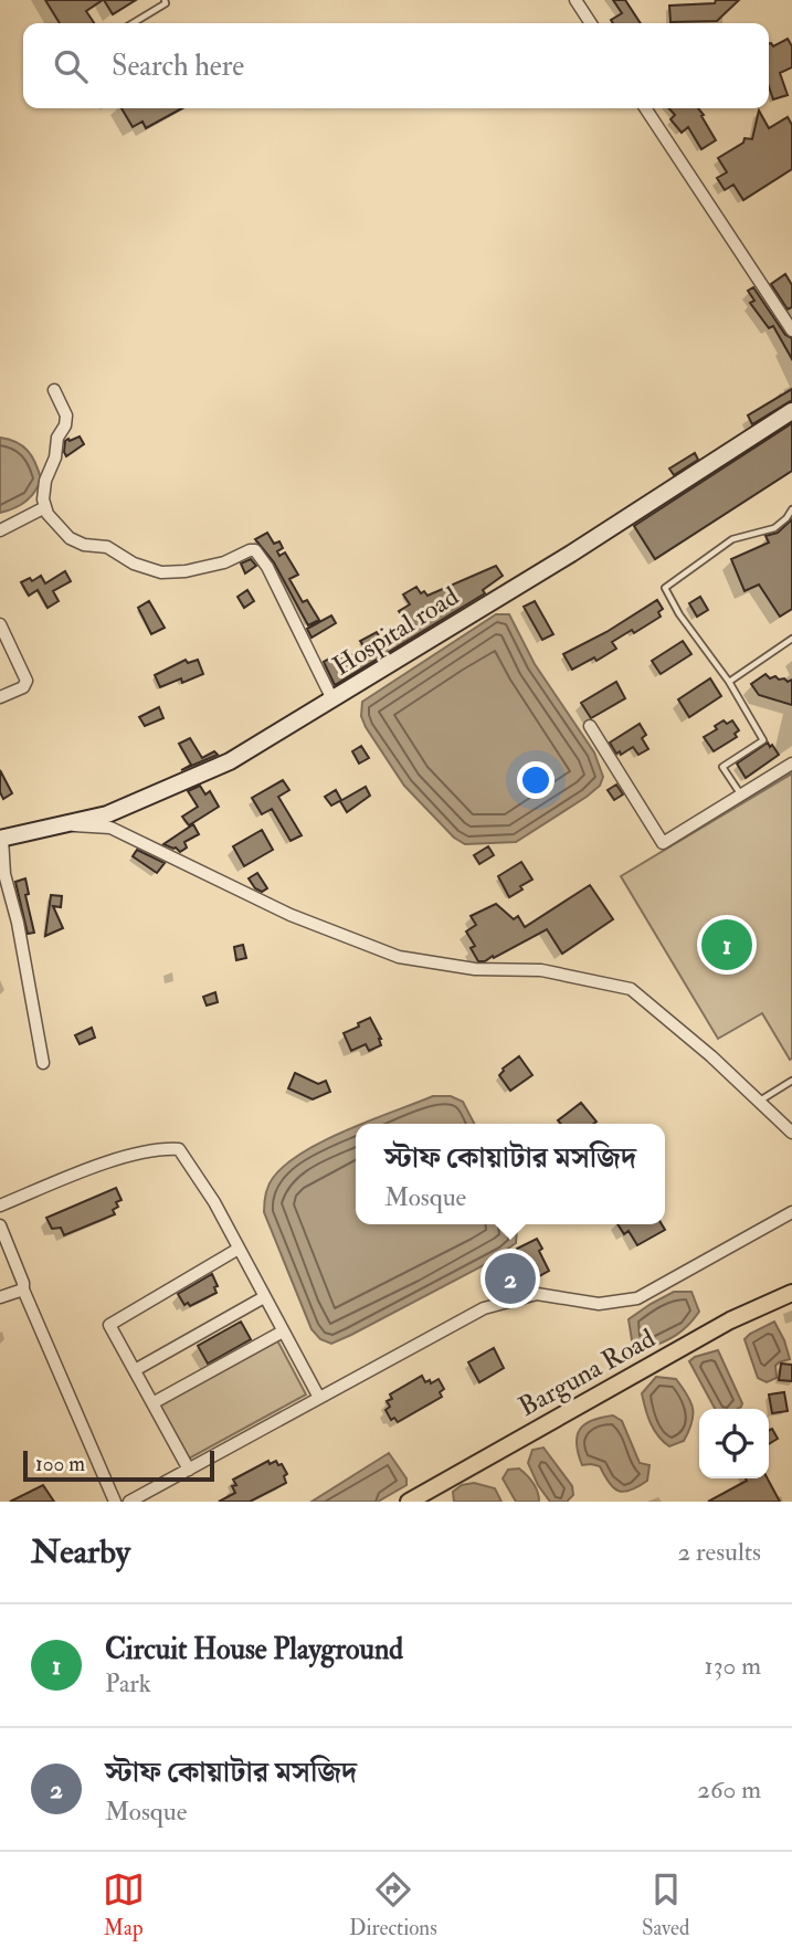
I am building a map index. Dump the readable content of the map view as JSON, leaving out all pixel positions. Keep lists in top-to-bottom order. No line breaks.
{"streets":{"main road":["Barguna Road"],"street":["Hospital road"]},"scale_bar":"100 m","page":{"search":"Search here","pins":["1","2"],"popup":["স্টাফ কোয়াটার মসজিদ","Mosque"],"scale":"100 m","heading":["Nearby","2 results"],"list":[{"mark":"1","name":"Circuit House Playground","note":"Park","value":"130 m"},{"mark":"2","name":"স্টাফ কোয়াটার মসজিদ","note":"Mosque","value":"260 m"}],"nav":["Map","Directions","Saved"]}}
